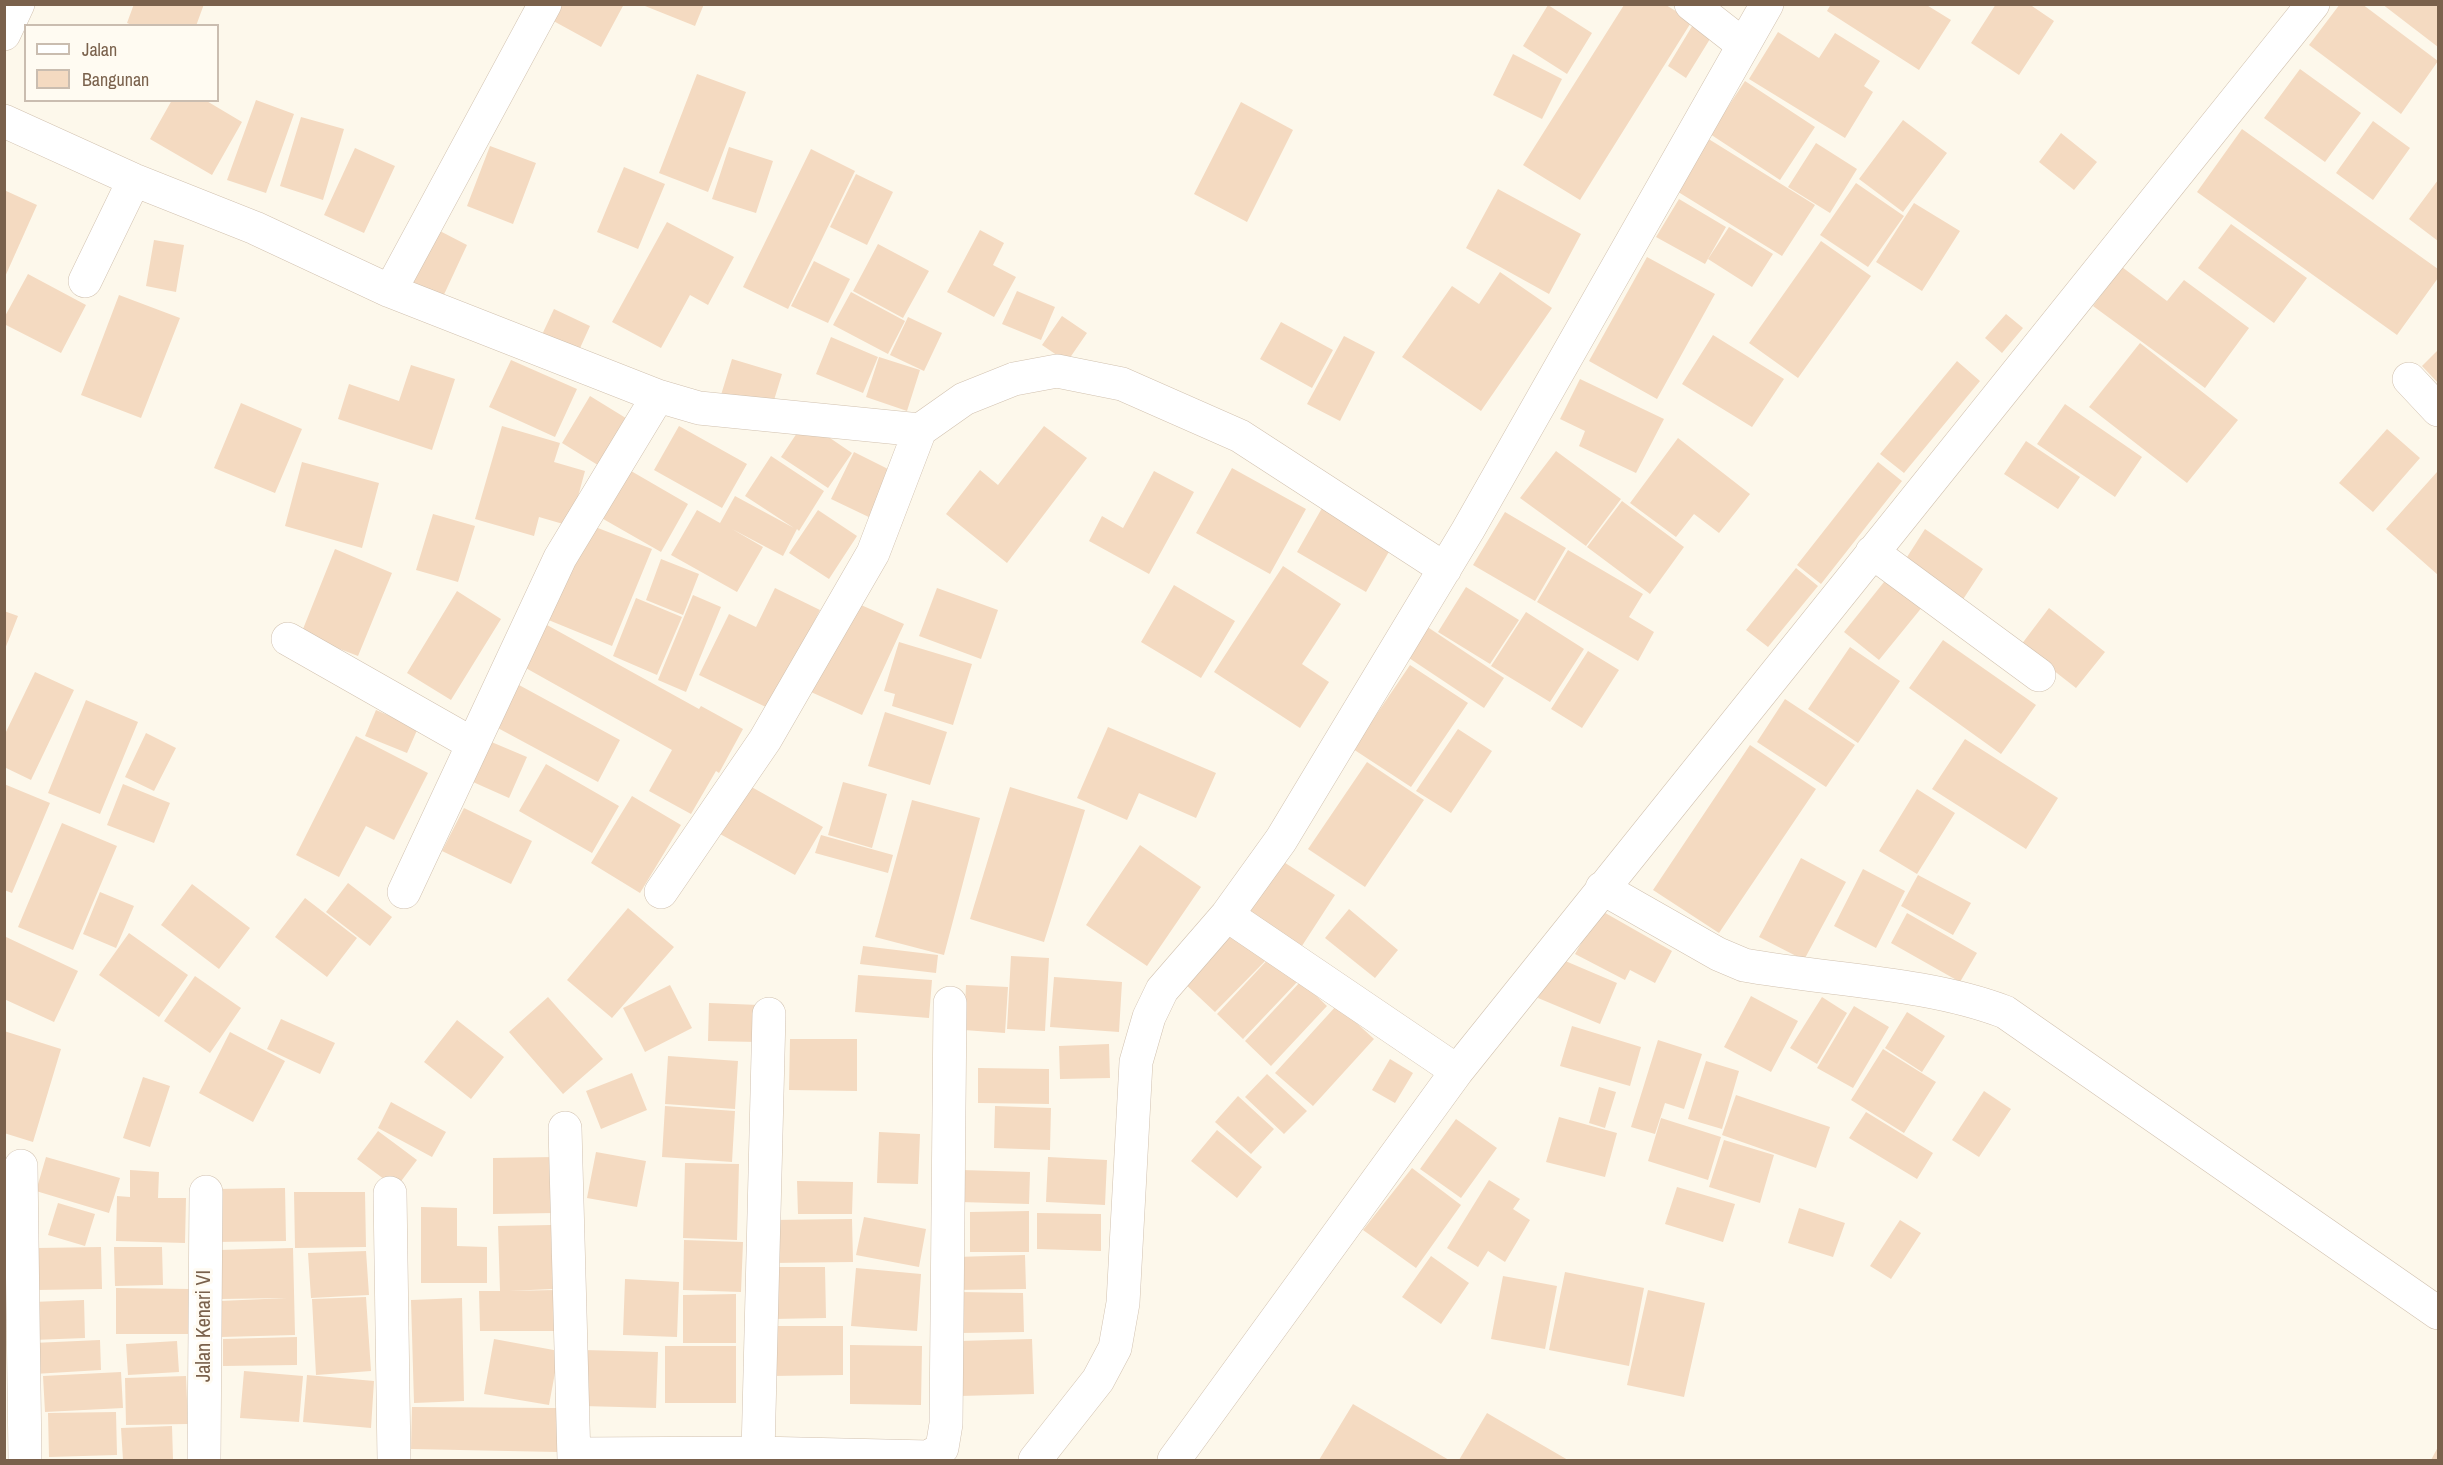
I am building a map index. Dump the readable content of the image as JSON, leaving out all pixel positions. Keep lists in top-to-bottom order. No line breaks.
{"streets":{"street":["Jalan Kenari VI"]},"legend":["Jalan","Bangunan"]}
